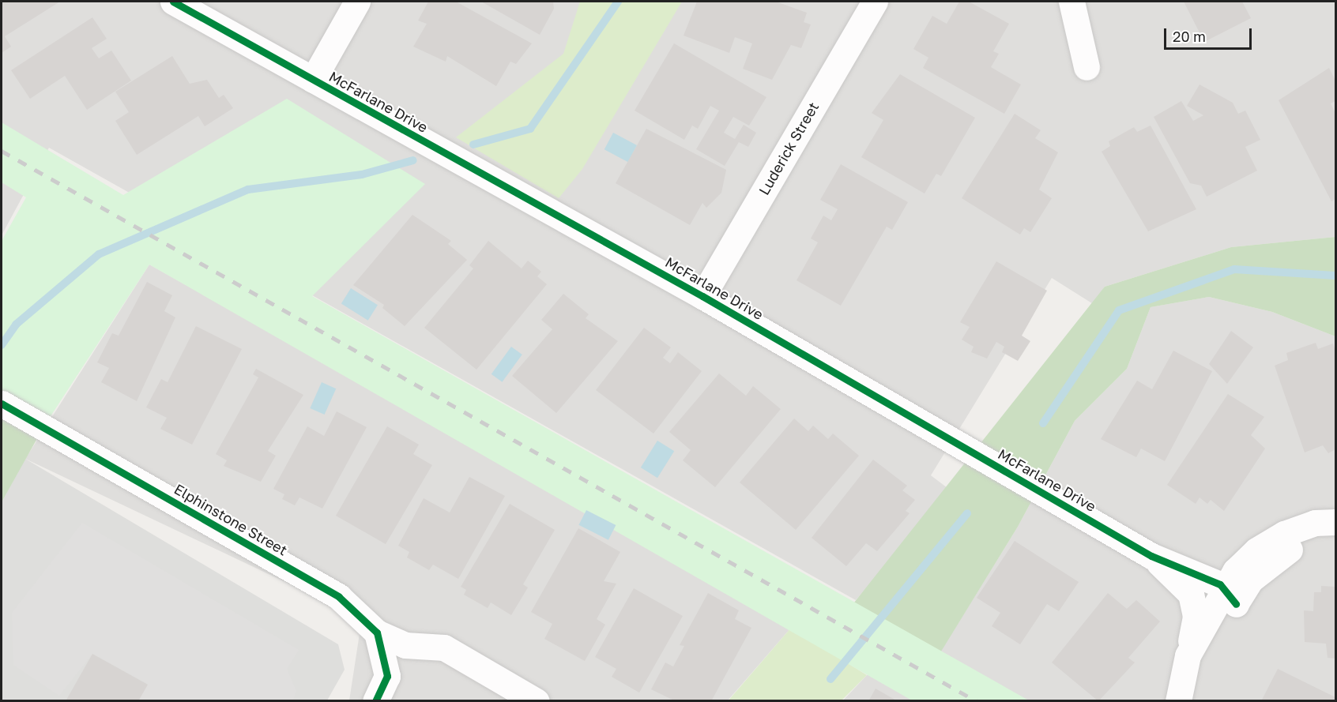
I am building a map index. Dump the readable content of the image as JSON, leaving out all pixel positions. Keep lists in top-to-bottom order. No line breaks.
{"streets":{"street":["McFarlane Drive","Luderick Street","Elphinstone Street"]},"crossings":[["McFarlane Drive","Luderick Street"]],"scale_bar":"20 m"}
